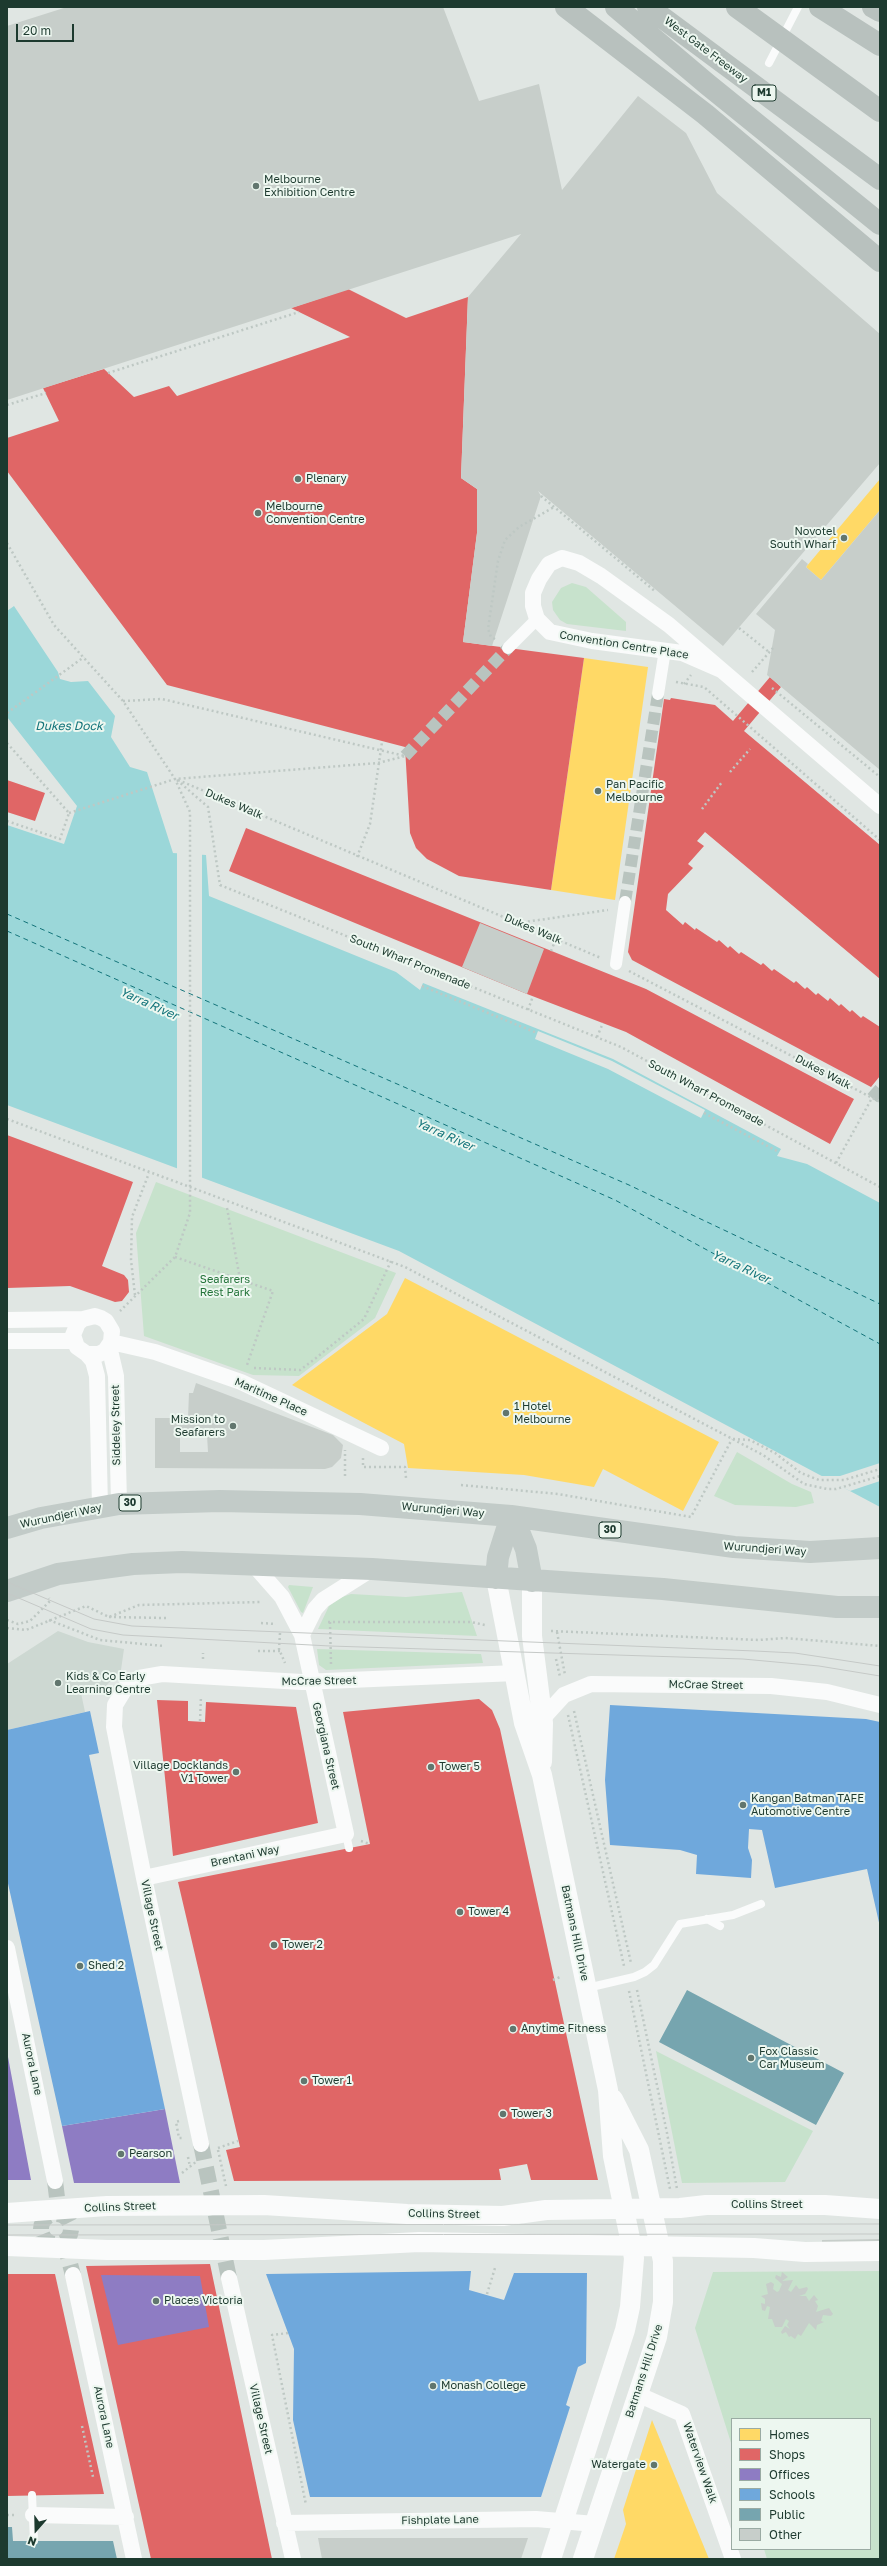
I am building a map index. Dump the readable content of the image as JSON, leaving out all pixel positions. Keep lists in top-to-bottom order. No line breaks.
{"streets":{"highway":["West Gate Freeway","M1","30","Wurundjeri Way"],"street":["Convention Centre Place","Maritime Place","Siddeley Street","McCrae Street","Georgiana Street","Brentani Way","Village Street","Batmans Hill Drive","Aurora Lane","Collins Street","Waterview Walk","Fishplate Lane"],"path":["Dukes Walk","South Wharf Promenade"]},"crossings":[["Dukes Walk","South Wharf Promenade"],["Maritime Place","Siddeley Street"],["Siddeley Street","Wurundjeri Way"],["McCrae Street","Georgiana Street"],["McCrae Street","Village Street"],["McCrae Street","Batmans Hill Drive"],["Georgiana Street","Brentani Way"],["Brentani Way","Village Street"],["Village Street","Fishplate Lane"],["Batmans Hill Drive","Collins Street"],["Batmans Hill Drive","Waterview Walk"],["Batmans Hill Drive","Fishplate Lane"]],"water":["Dukes Dock","Yarra River"],"parks":["Seafarers Rest Park"],"places":["Melbourne Exhibition Centre","Plenary","Melbourne Convention Centre","Novotel South Wharf","Pan Pacific Melbourne","1 Hotel Melbourne","Mission to Seafarers","Kids & Co Early Learning Centre","Tower 5","Village Docklands V1 Tower","Kangan Batman TAFE Automotive Centre","Tower 4","Tower 2","Shed 2","Anytime Fitness","Fox Classic Car Museum","Tower 1","Tower 3","Pearson","Places Victoria","Monash College","Watergate"],"legend":["Homes","Shops","Offices","Schools","Public","Other"],"scale_bar":"20 m","north":"bottom"}
